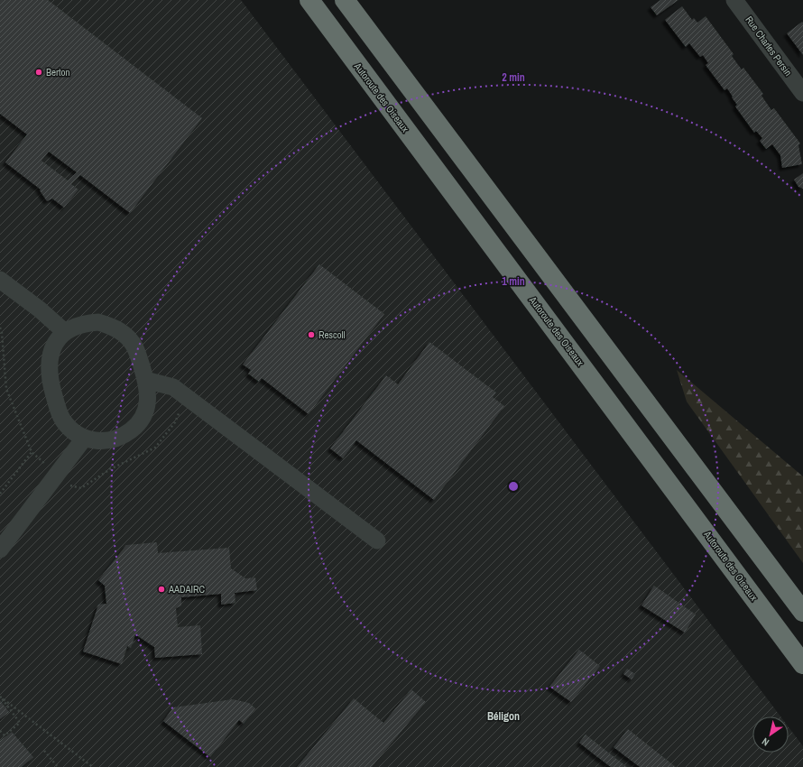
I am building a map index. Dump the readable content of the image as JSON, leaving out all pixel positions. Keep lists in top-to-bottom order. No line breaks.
{"streets":{"highway":["Autoroute des Oiseaux"],"street":["Rue Charles Persin"]},"districts":["Béligon"],"places":["Berton","Rescoll","AADAIRC"],"north":"bottom left","rings":["2 min","1 min"]}
